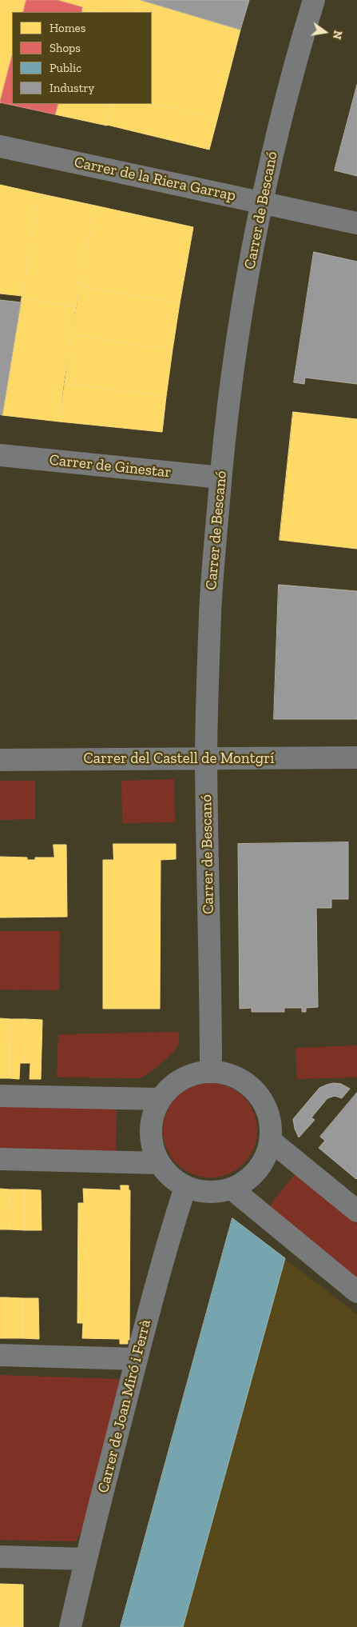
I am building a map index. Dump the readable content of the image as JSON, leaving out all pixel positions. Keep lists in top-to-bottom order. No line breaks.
{"streets":{"street":["Carrer de la Riera Garrap","Carrer de Bescanó","Carrer de Ginestar","Carrer del Castell de Montgrí","Carrer de Joan Miró i Ferrà"]},"crossings":[["Carrer de la Riera Garrap","Carrer de Bescanó"],["Carrer de Bescanó","Carrer de Ginestar"],["Carrer de Bescanó","Carrer del Castell de Montgrí"],["Carrer de Bescanó","Carrer de Joan Miró i Ferrà"]],"legend":["Homes","Shops","Public","Industry"],"north":"right"}
